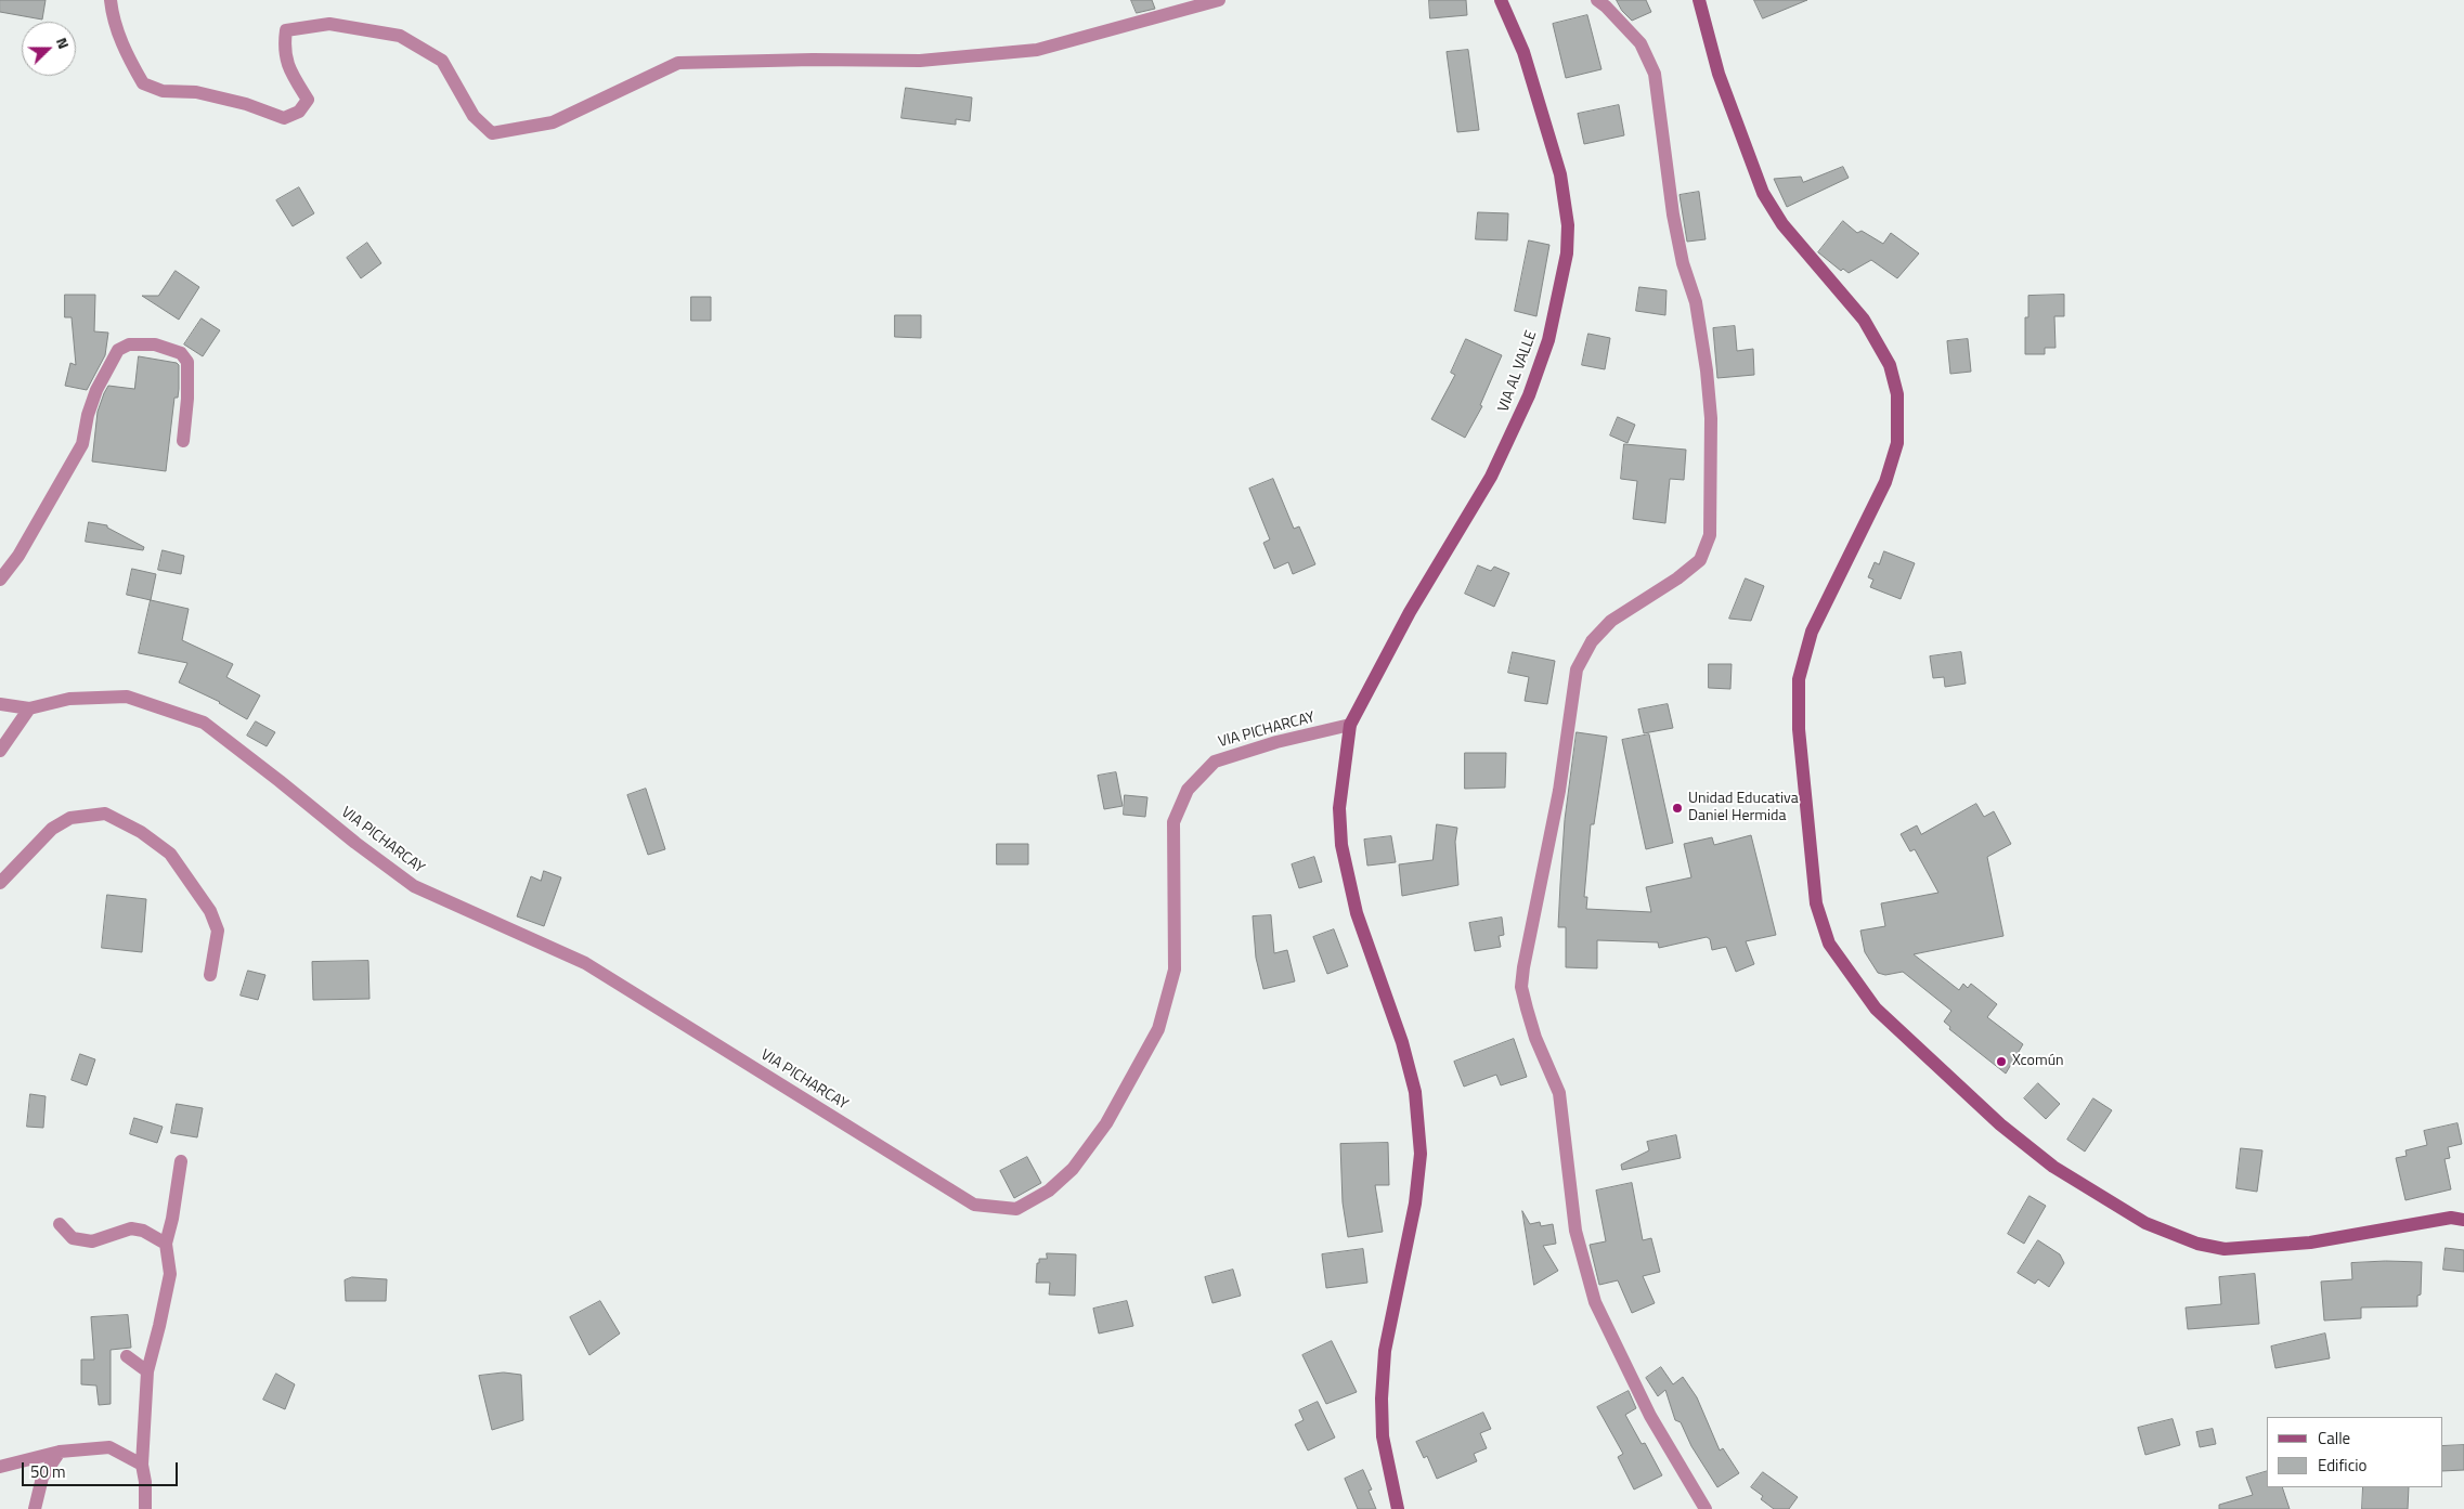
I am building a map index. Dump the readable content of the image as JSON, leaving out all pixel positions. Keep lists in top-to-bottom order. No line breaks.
{"streets":{"street":["VIA AL VALLE","VIA PICHARCAY"]},"crossings":[["VIA AL VALLE","VIA PICHARCAY"]],"places":["Unidad Educativa Daniel Hermida","Xcomún"],"legend":["Calle","Edificio"],"scale_bar":"50 m","north":"right"}
